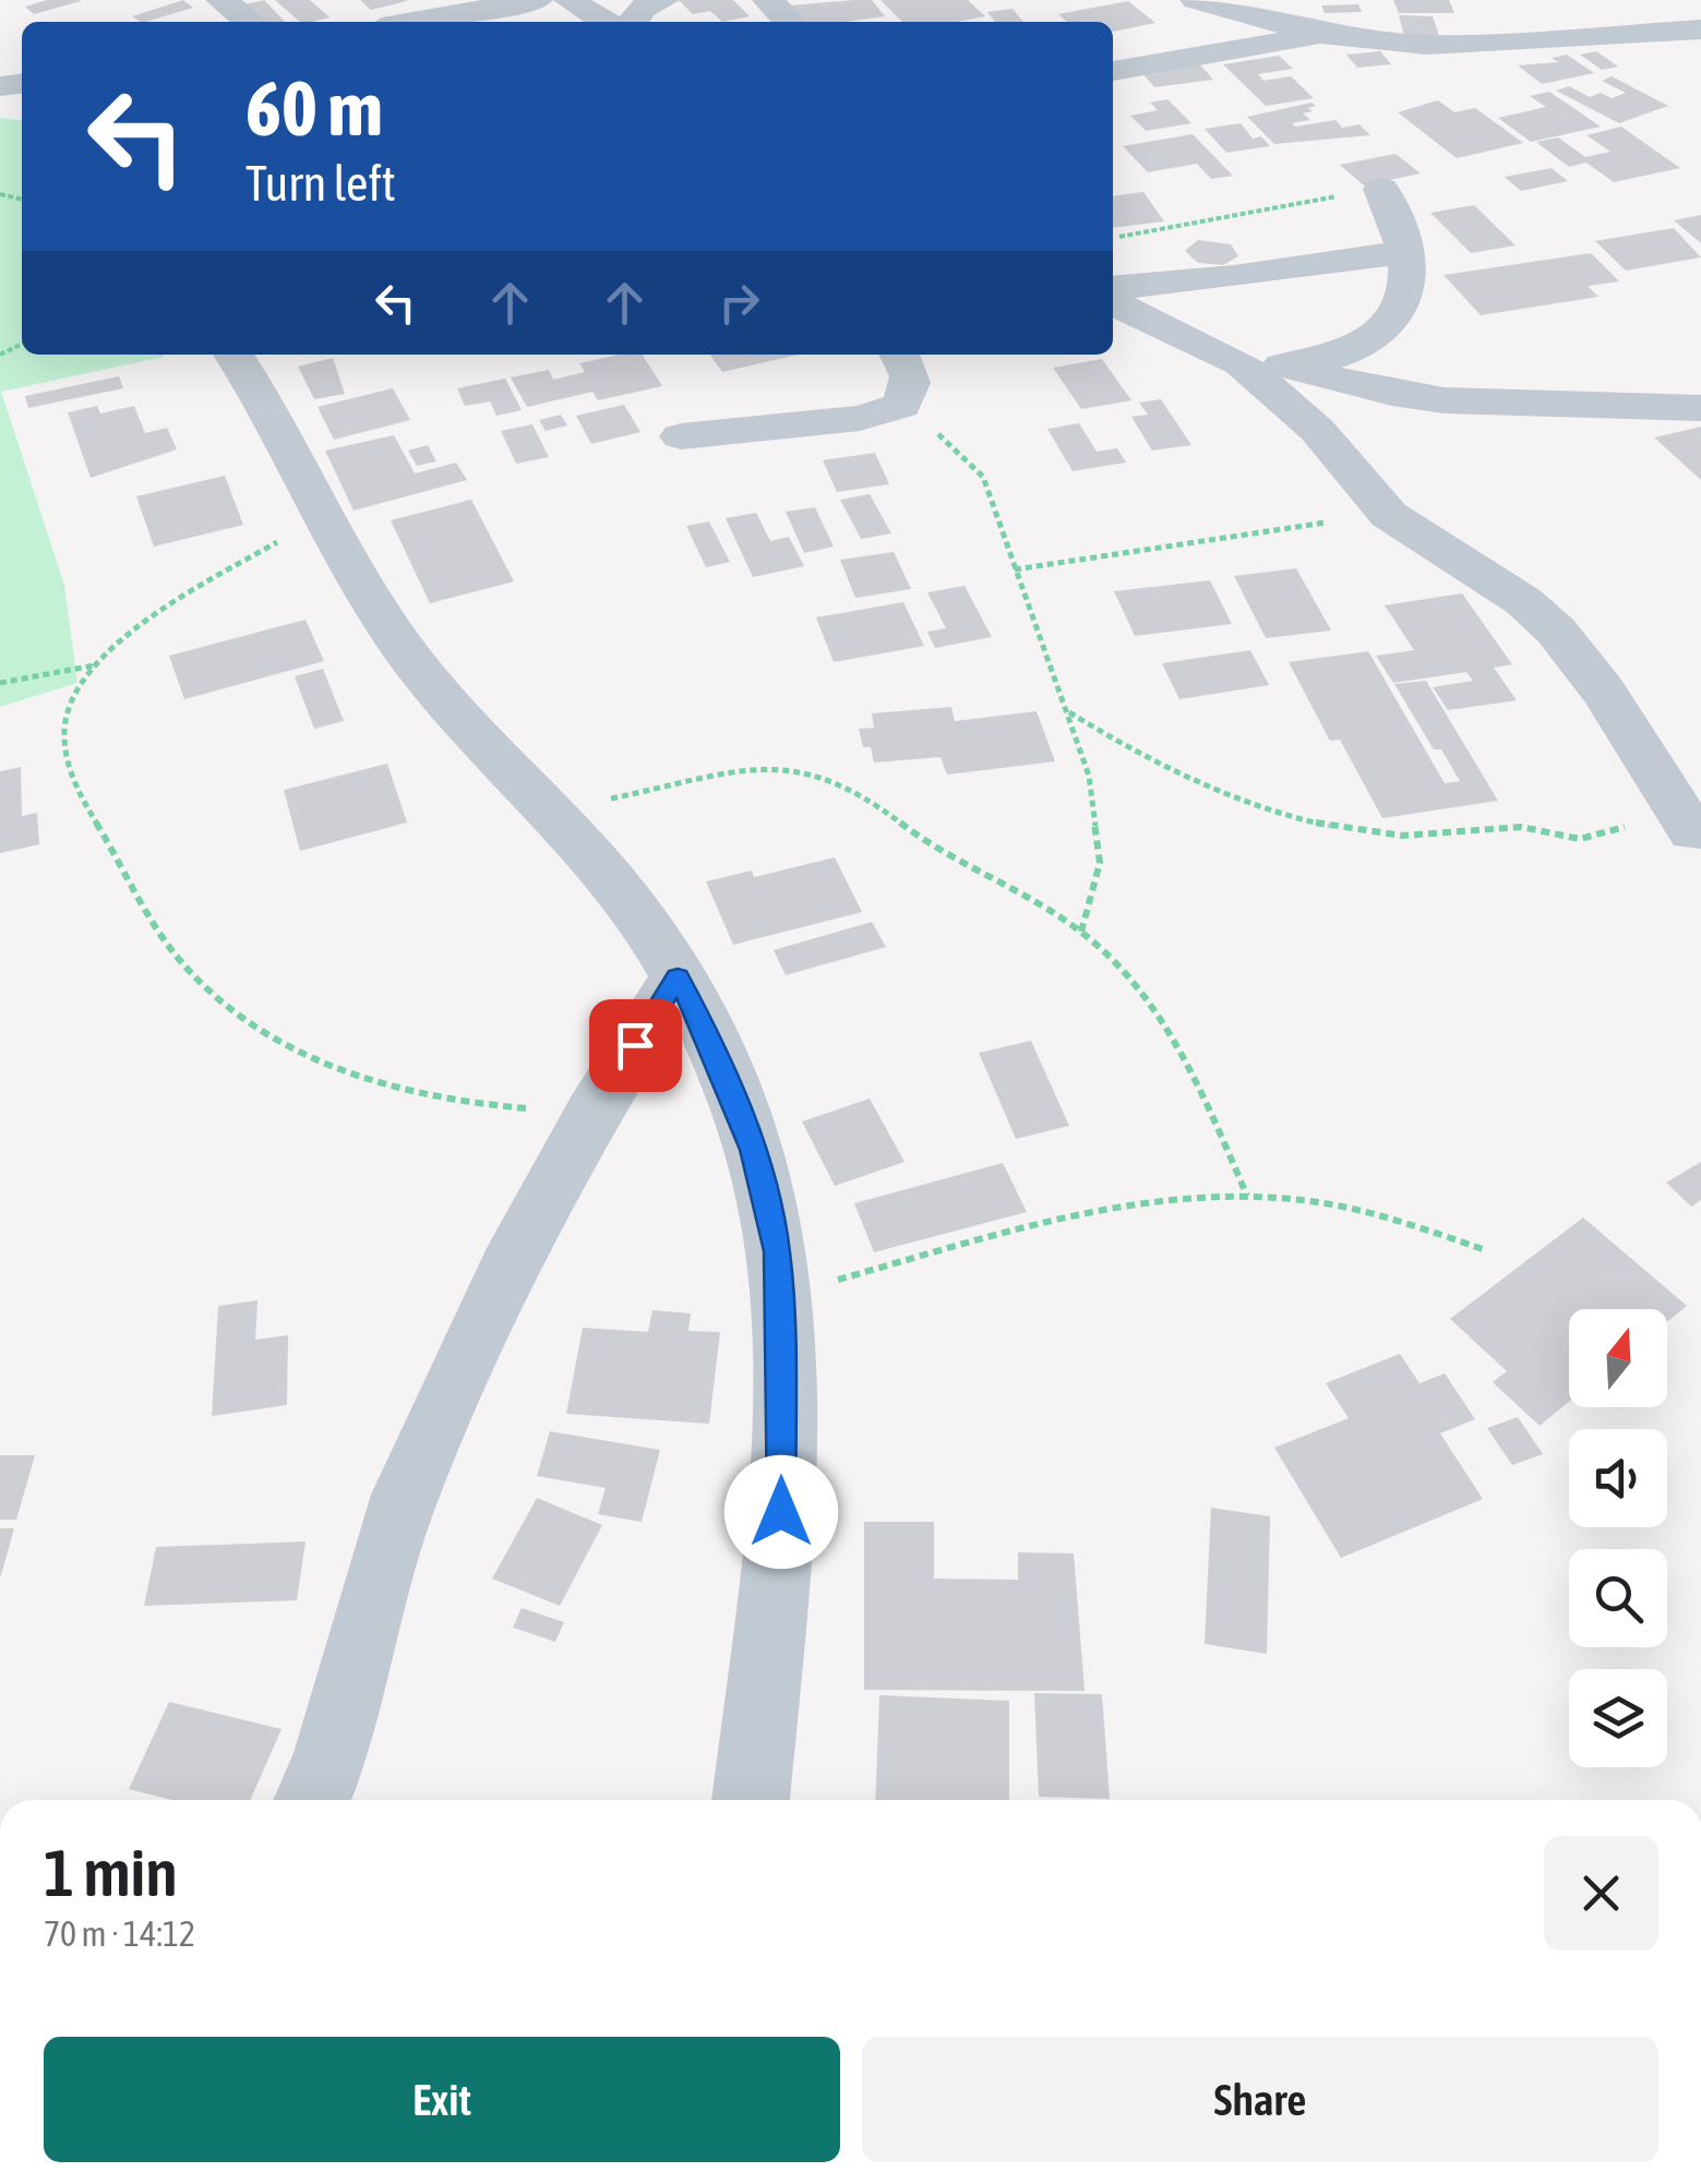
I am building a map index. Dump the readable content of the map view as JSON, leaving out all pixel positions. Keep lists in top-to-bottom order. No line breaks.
{"north":"top","page":{"turn":["60 m","Turn left"],"heading":["1 min","70 m · 14:12"],"buttons":["Exit","Share"]}}
